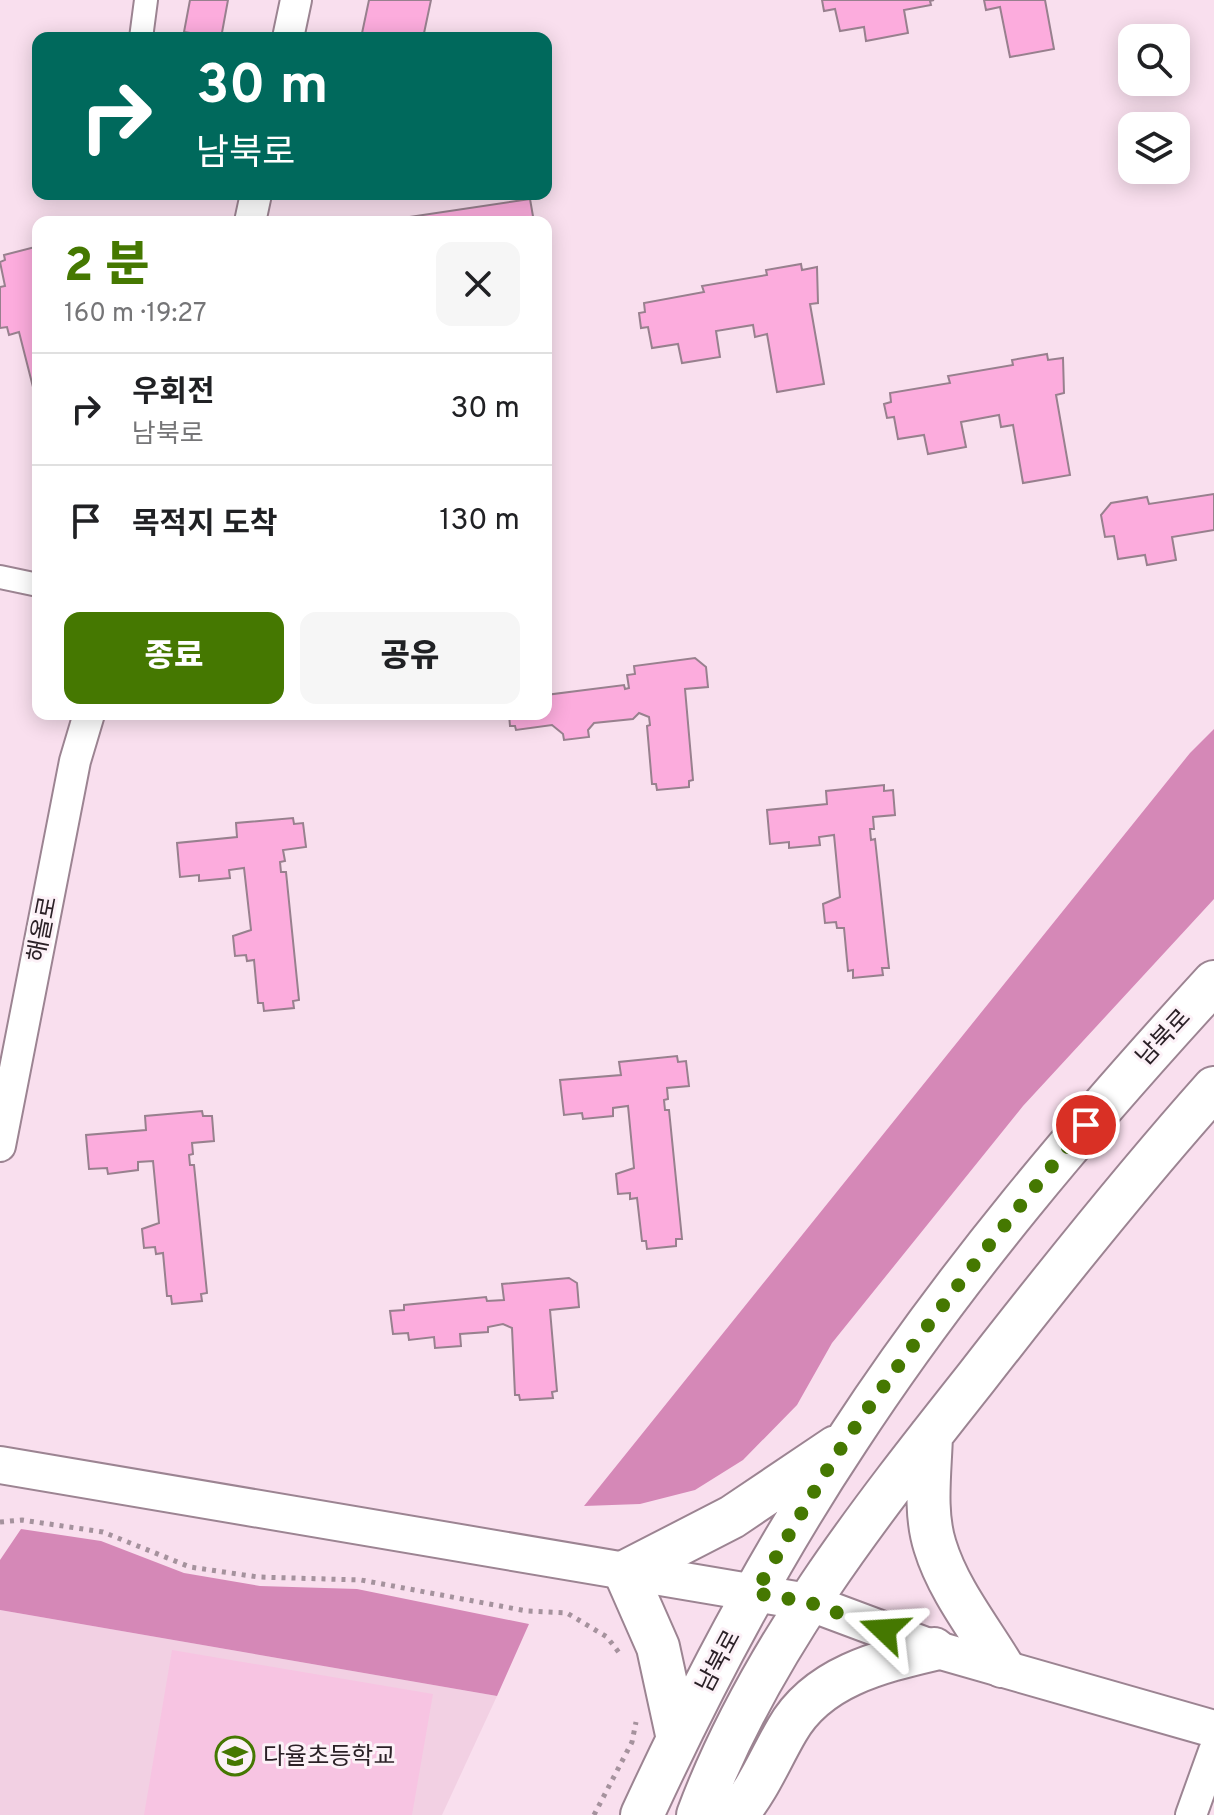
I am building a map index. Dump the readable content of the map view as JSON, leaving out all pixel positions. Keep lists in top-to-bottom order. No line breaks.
{"streets":{"main road":["남북로"],"street":["해올로"]},"places":{"school or university":["다율초등학교"]},"page":{"turn":["30 m","남북로"],"heading":["2 분","160 m · 19:27"],"list":[{"name":"우회전","note":"남북로","value":"30 m"},{"name":"목적지 도착","value":"130 m"}],"buttons":["종료","공유"]}}
